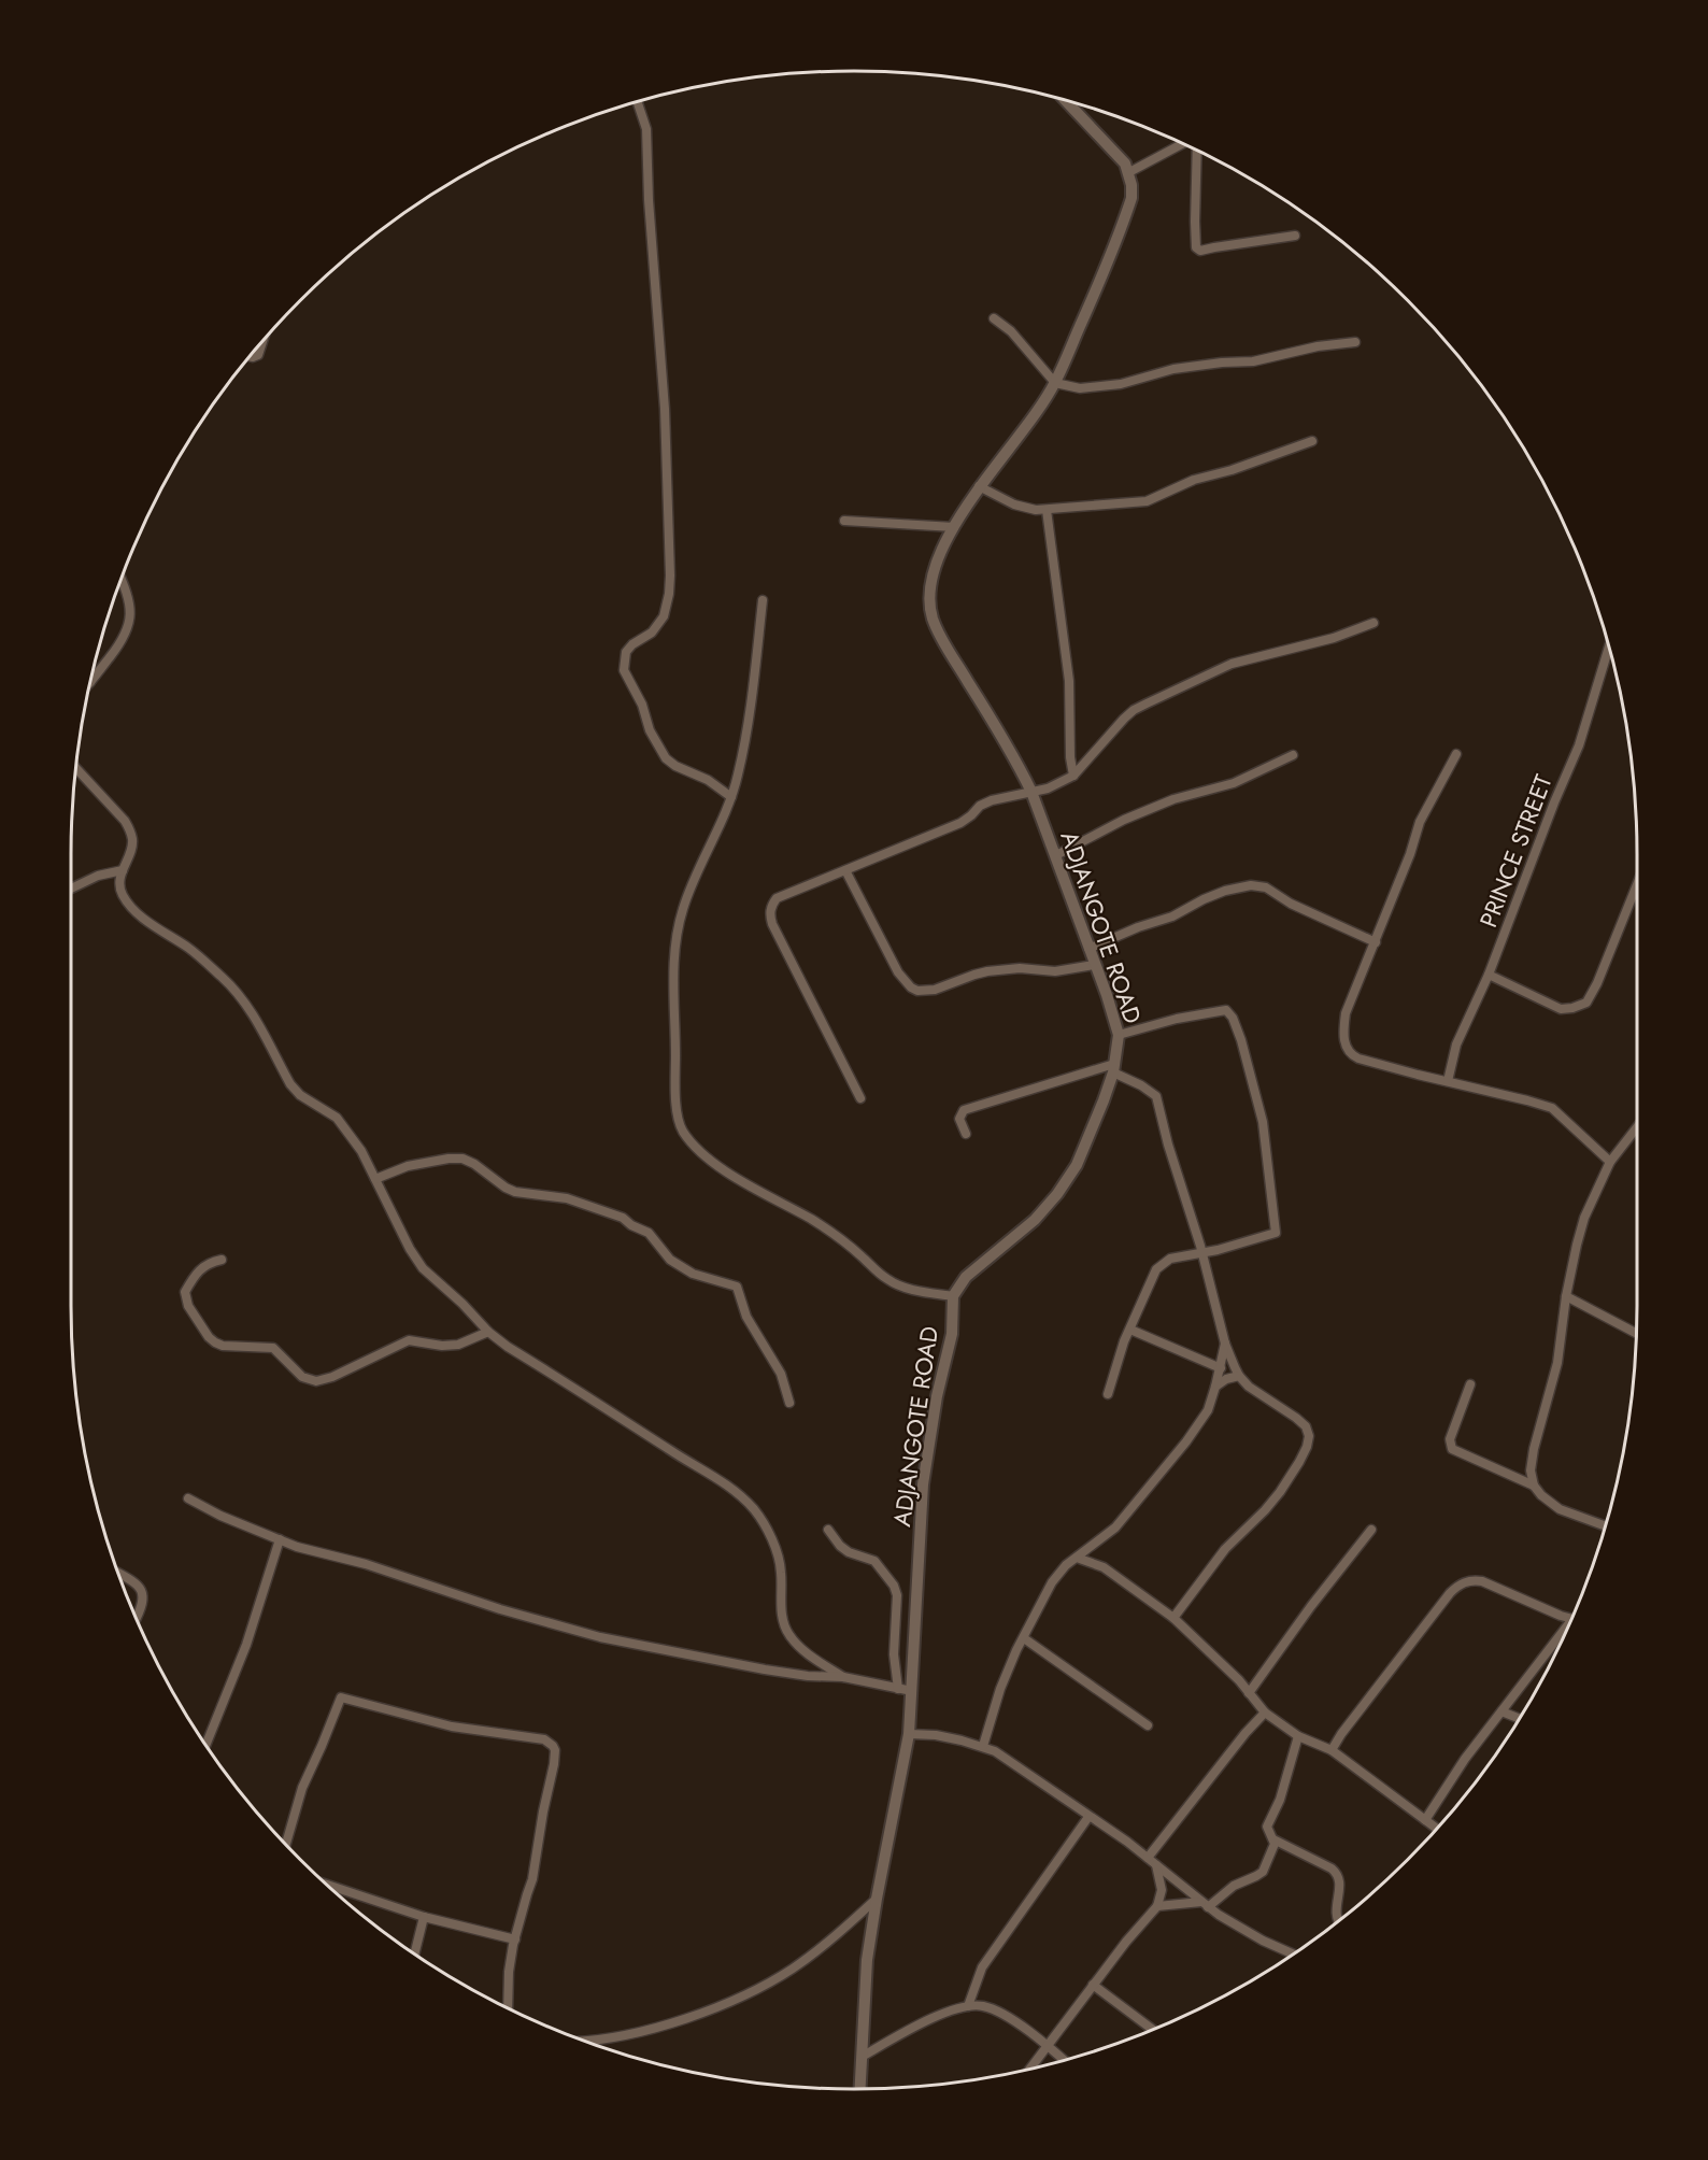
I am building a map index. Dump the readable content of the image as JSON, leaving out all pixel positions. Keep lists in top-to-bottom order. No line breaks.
{"streets":{"street":["PRINCE STREET","ADJANGOTE ROAD"]}}
